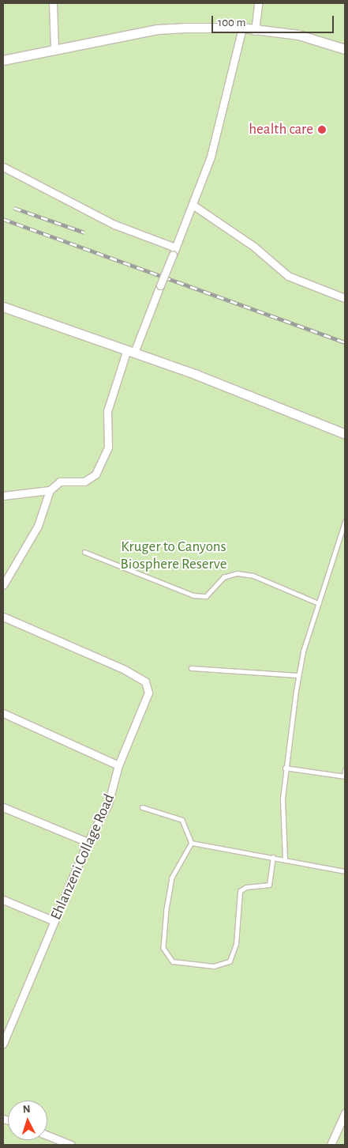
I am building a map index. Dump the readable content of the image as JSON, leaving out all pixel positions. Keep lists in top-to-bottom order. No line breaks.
{"streets":{"street":["Ehlanzeni Collage Road"]},"parks":["Kruger to Canyons Biosphere Reserve"],"places":["health care"],"scale_bar":"100 m","north":"top"}
